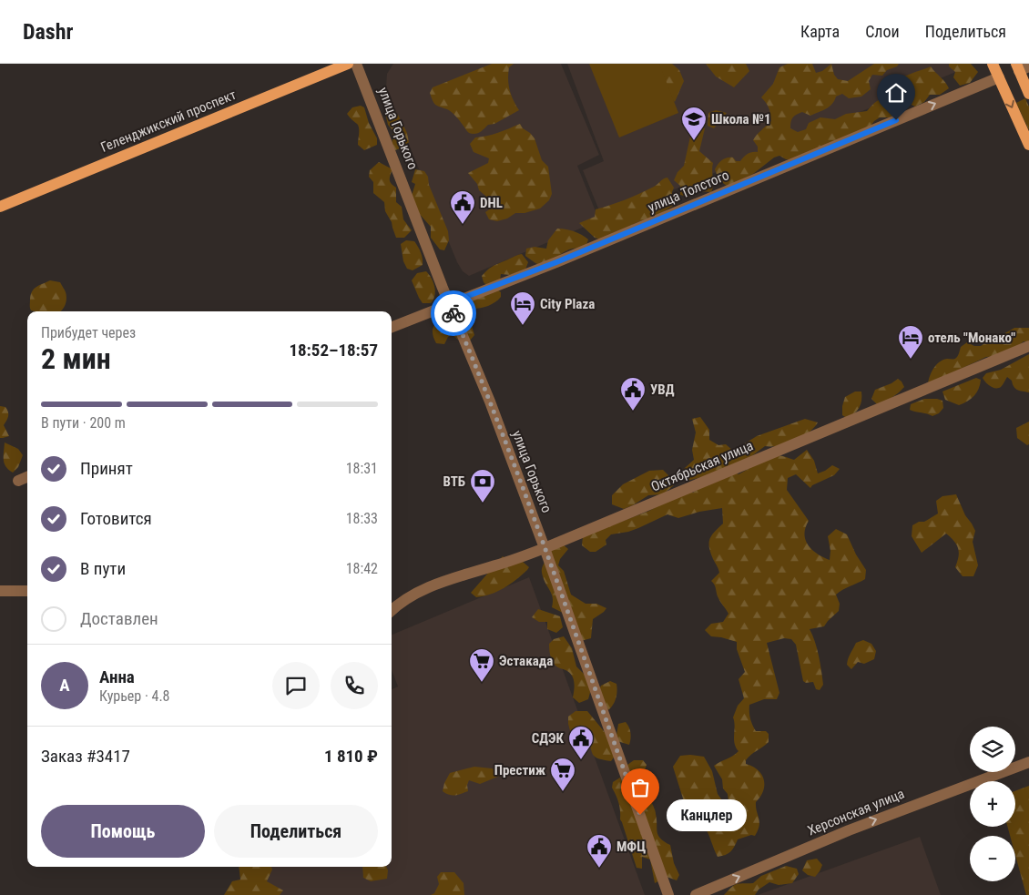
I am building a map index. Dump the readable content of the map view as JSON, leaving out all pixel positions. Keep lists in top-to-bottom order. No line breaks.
{"streets":{"main road":["Геленджикский проспект"],"street":["улица Горького","улица Толстого","Октябрьская улица","Херсонская улица"]},"crossings":[["улица Горького","улица Толстого"],["улица Горького","Октябрьская улица"]],"one_way":["улица Толстого","Херсонская улица"],"places":{"school or university":["Школа №1"],"public building":["DHL","УВД","СДЭК","МФЦ"],"hotel":["City Plaza","отель \"Монако\""],"bank":["ВТБ"],"supermarket":["Эстакада","Престиж"],"other":["Канцлер"]},"page":{"header":"Dashr","nav":["Карта","Слои","Поделиться"],"heading":["2 мин","Прибудет через","18:52–18:57"],"panel":["Анна","Курьер · 4.8","Заказ #3417","1 810 ₽"],"bar":"В пути · 200 m","list":[["Принят","18:31"],["Готовится","18:33"],["В пути","18:42"],"Доставлен"],"round":"А","map_buttons":["+","−"],"buttons":["Помощь","Поделиться"],"bubble":"Канцлер"}}
